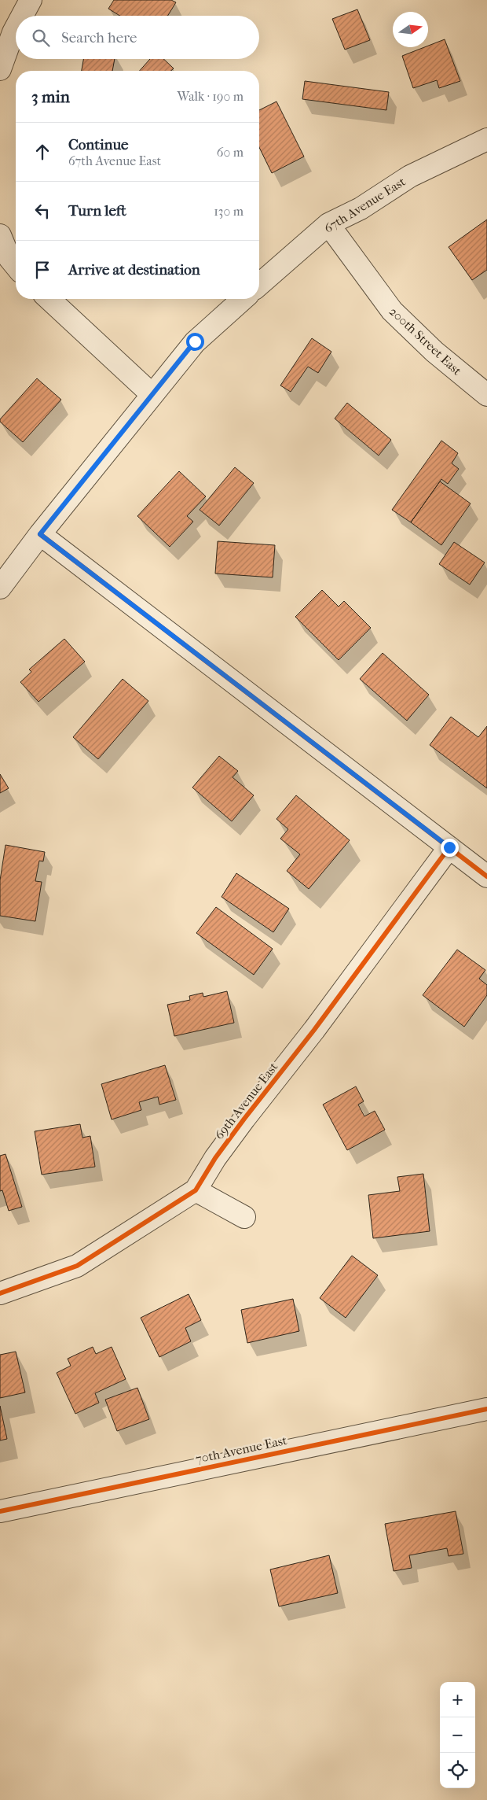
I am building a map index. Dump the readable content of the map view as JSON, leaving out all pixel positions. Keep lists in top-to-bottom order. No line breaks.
{"streets":{"street":["67th Avenue East","200th Street East","69th Avenue East","70th Avenue East"]},"crossings":[["67th Avenue East","200th Street East"]],"north":"right","page":{"search":"Search here","heading":["3 min","Walk · 190 m"],"list":[["Continue","67th Avenue East","60 m"],["Turn left","130 m"],"Arrive at destination"],"map_buttons":["+","−"]}}
